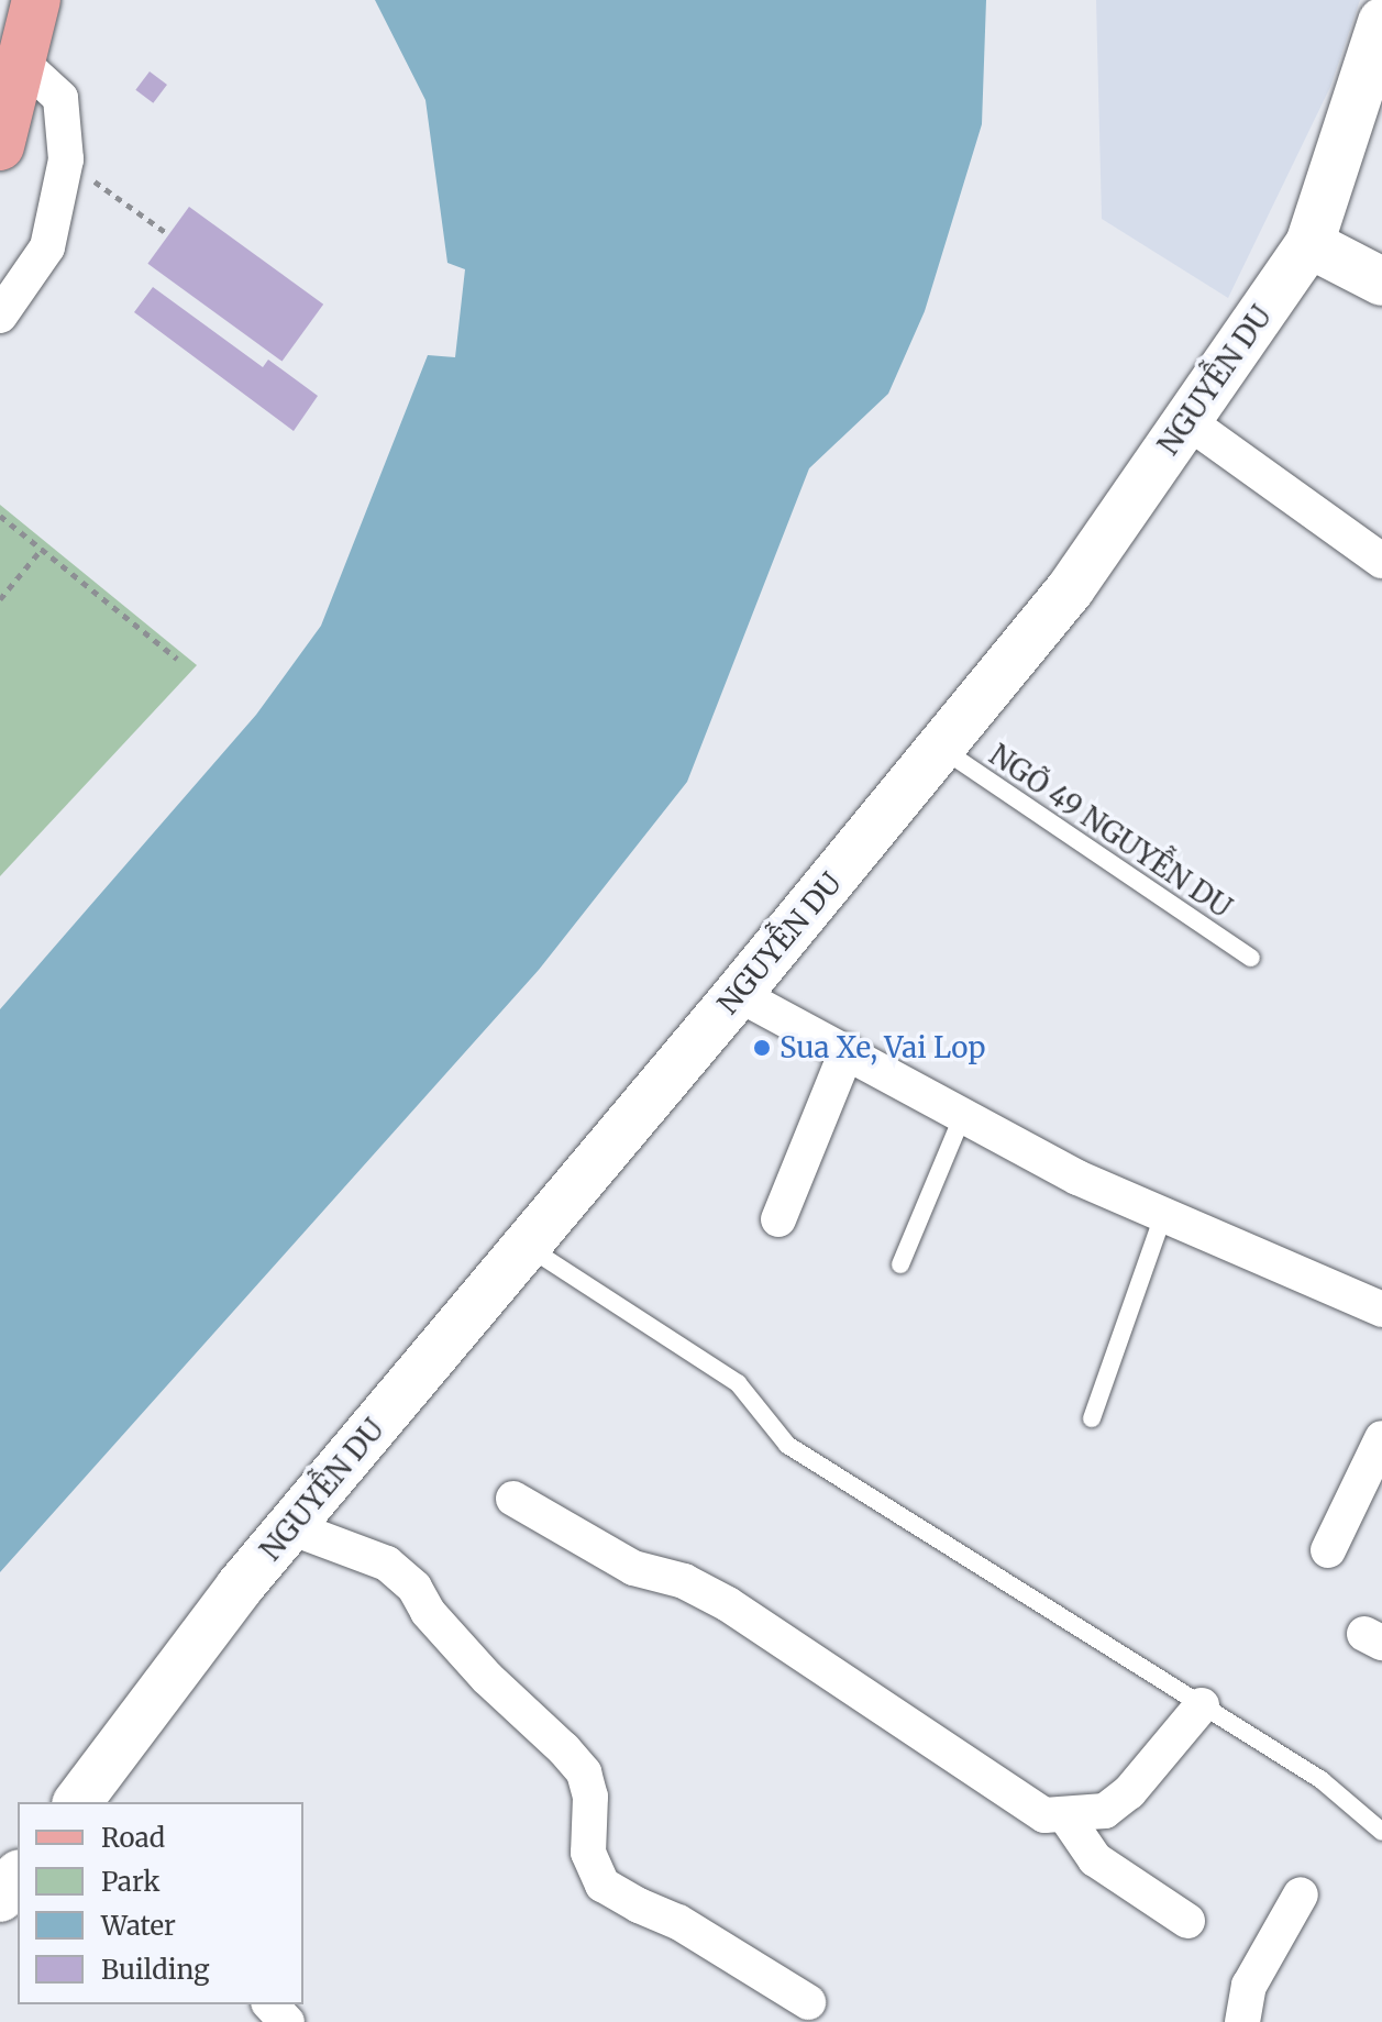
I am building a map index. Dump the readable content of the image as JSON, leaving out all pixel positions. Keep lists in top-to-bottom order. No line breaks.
{"streets":{"main road":["NGUYỄN DU"],"lane":["NGÕ 49 NGUYỄN DU"]},"crossings":[["NGUYỄN DU","NGÕ 49 NGUYỄN DU"]],"places":["Sua Xe, Vai Lop"],"legend":["Road","Park","Water","Building"]}
